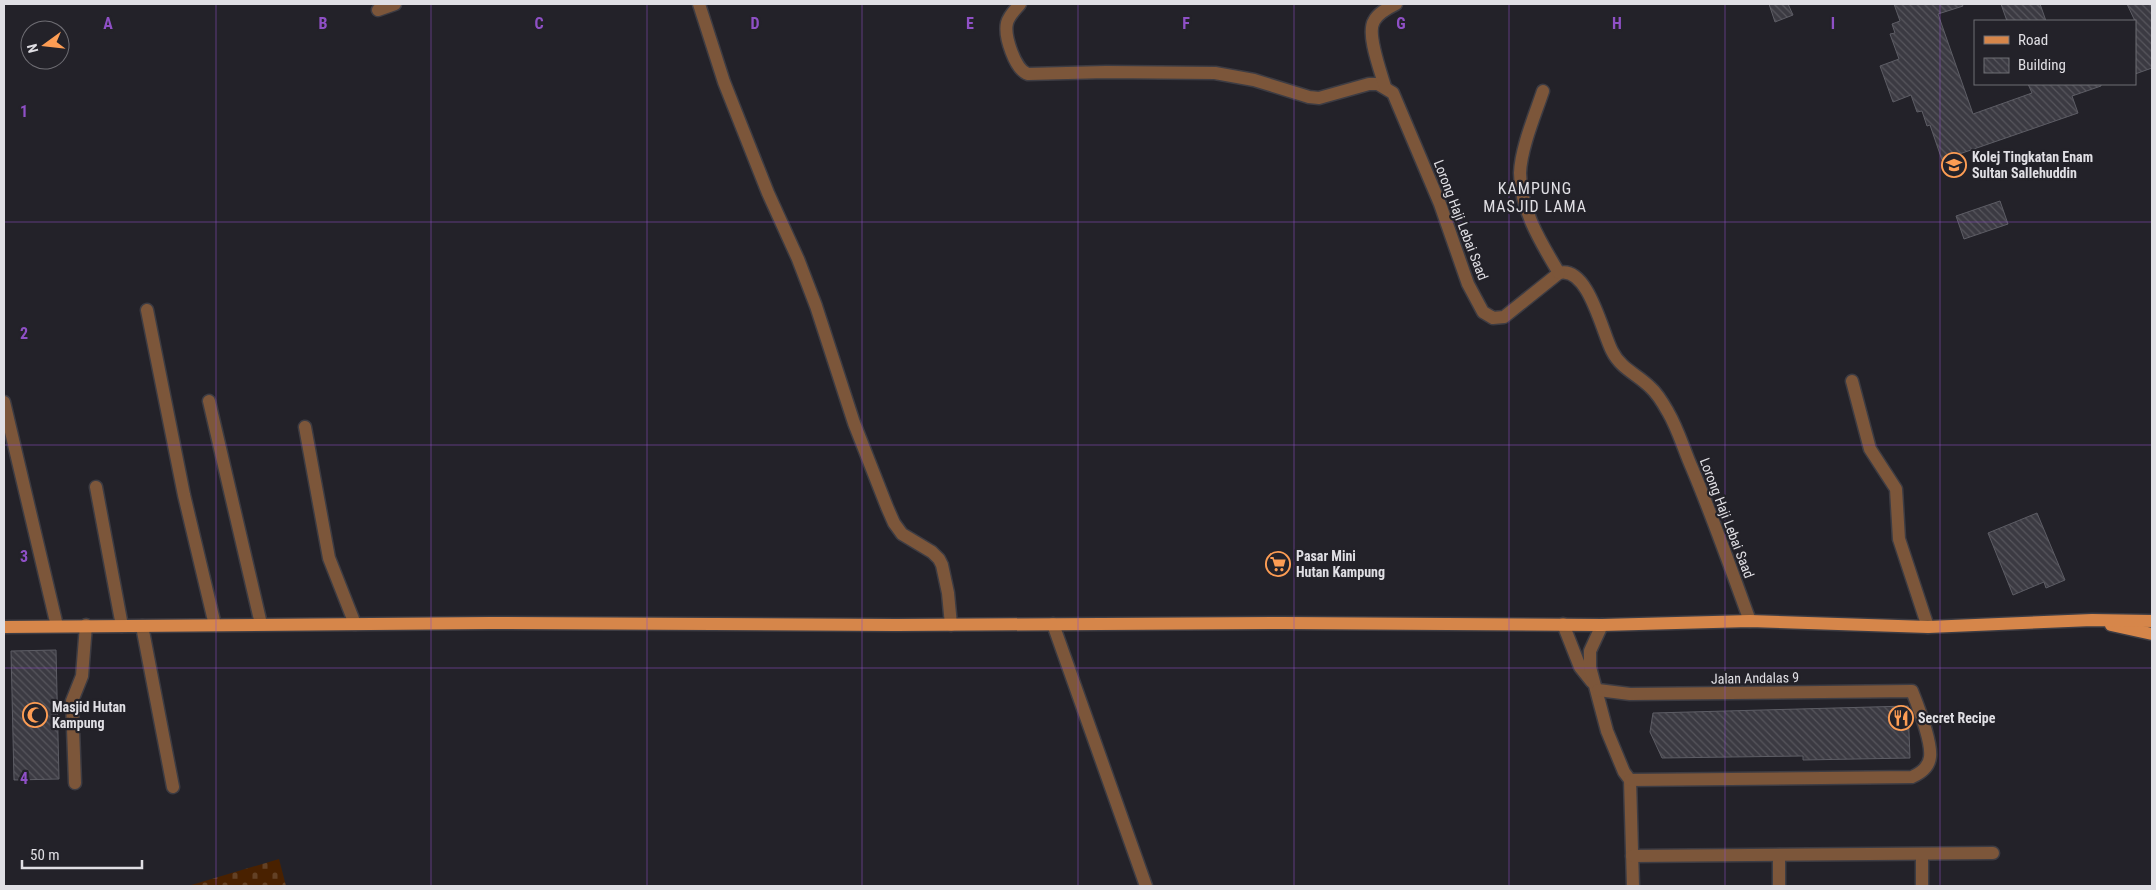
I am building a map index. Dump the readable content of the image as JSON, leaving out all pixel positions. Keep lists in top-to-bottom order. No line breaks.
{"streets":{"street":["Lorong Haji Lebai Saad","Jalan Andalas 9"]},"districts":["KAMPUNG MASJID LAMA"],"places":{"school or university":["Kolej Tingkatan Enam Sultan Sallehuddin"],"supermarket":["Pasar Mini Hutan Kampung"],"mosque":["Masjid Hutan Kampung"],"restaurant":["Secret Recipe"]},"legend":["Road","Building"],"scale_bar":"50 m","north":"left","grid":{"columns":["A","B","C","D","E","F","G","H","I"],"rows":["1","2","3","4"]}}
